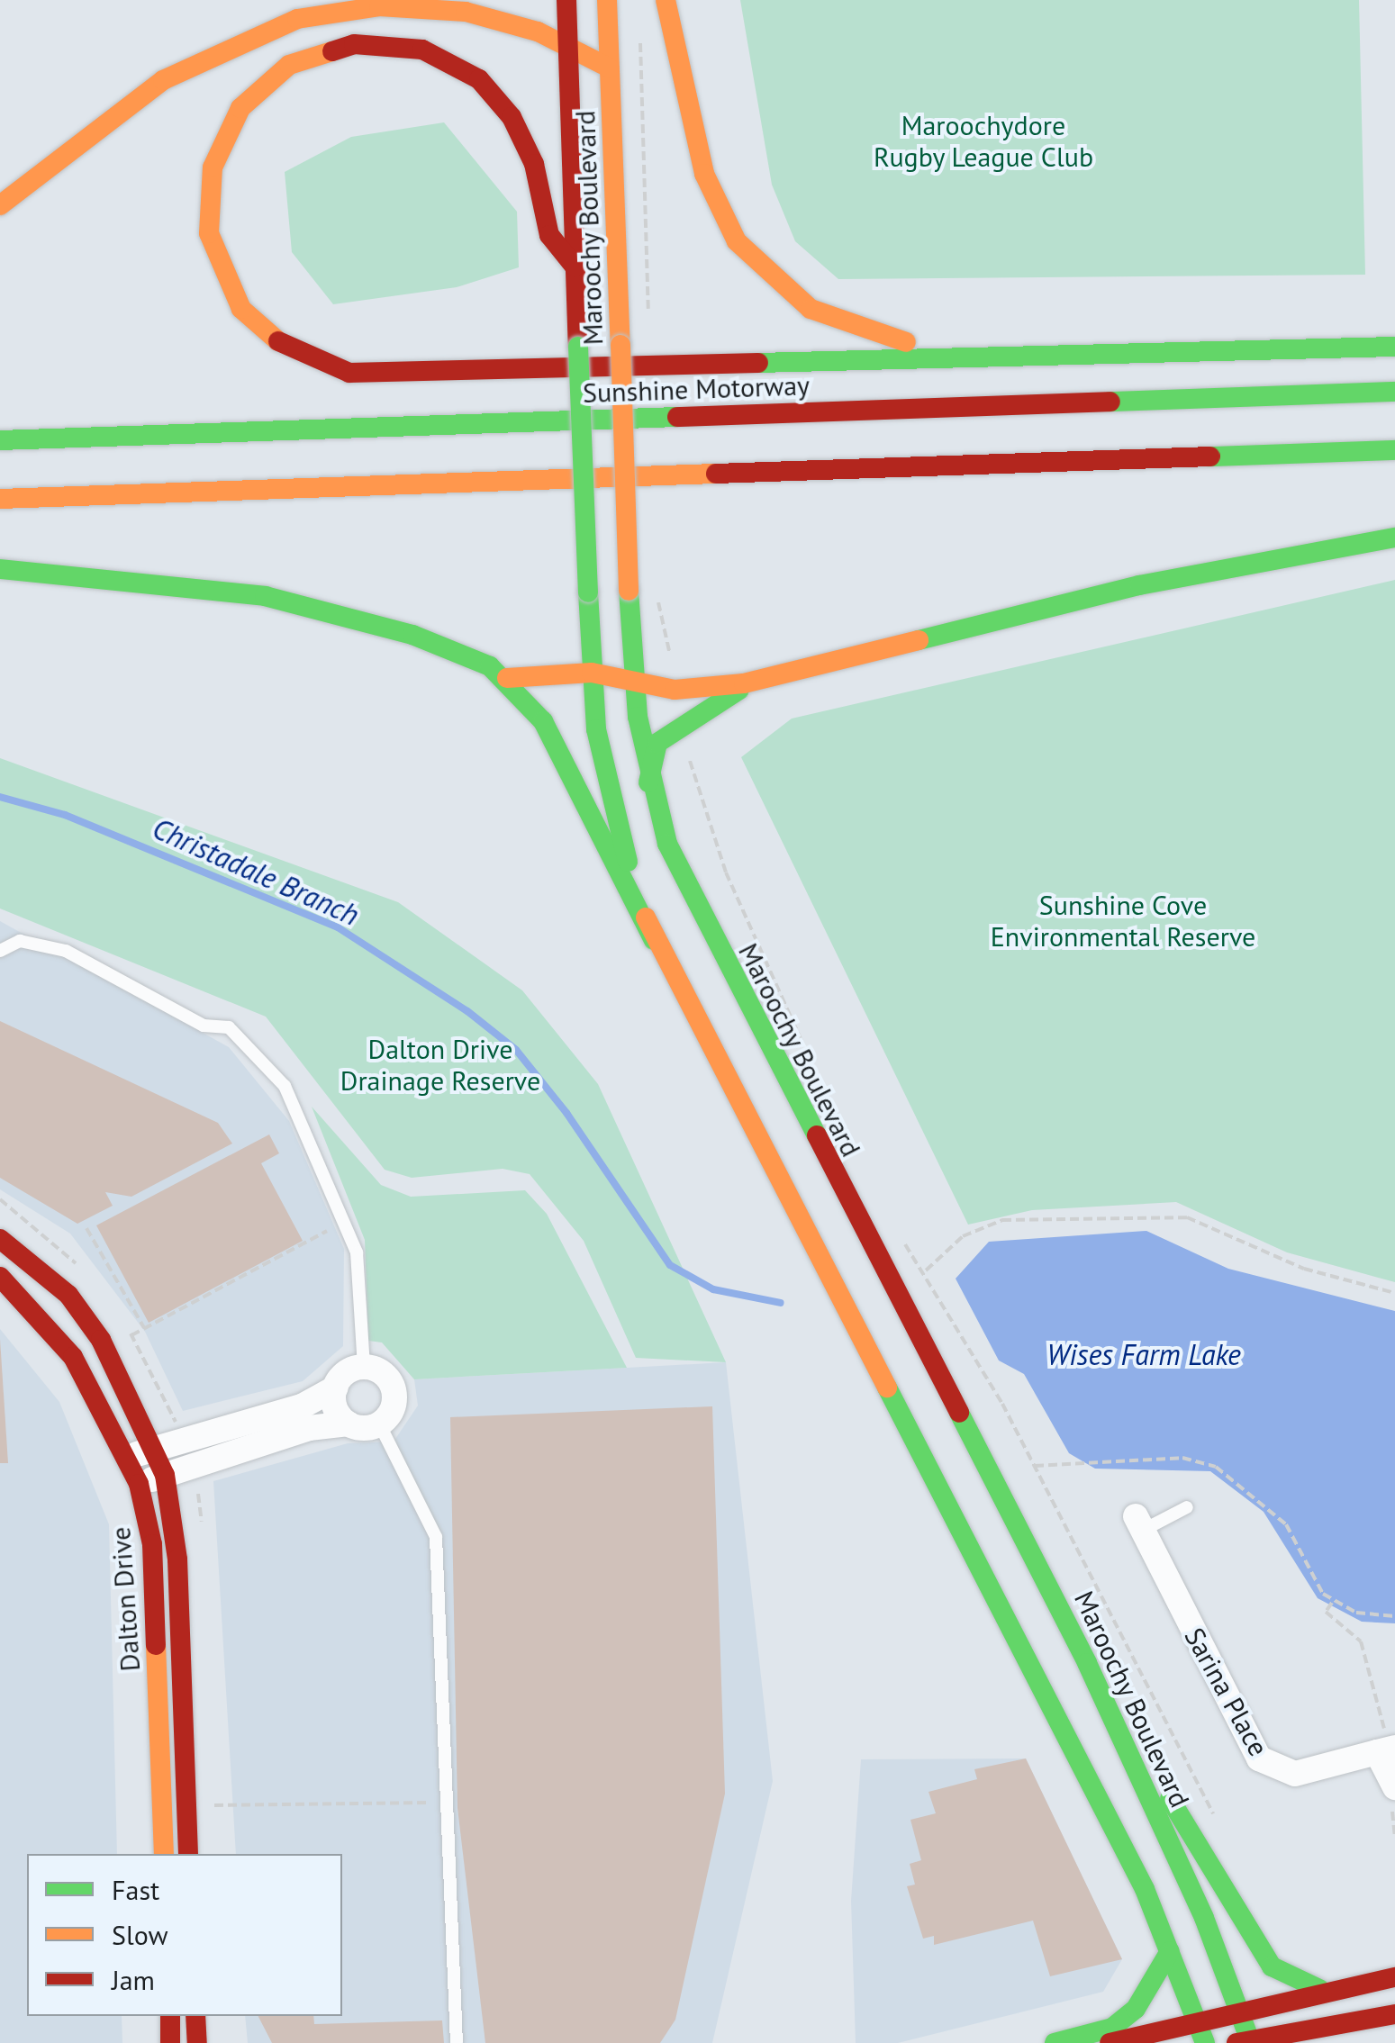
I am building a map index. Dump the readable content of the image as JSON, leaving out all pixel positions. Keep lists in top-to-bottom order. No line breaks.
{"streets":{"main road":["Maroochy Boulevard","Sunshine Motorway","Dalton Drive"],"street":["Sarina Place"]},"water":["Christadale Branch","Wises Farm Lake"],"parks":["Maroochydore Rugby League Club","Sunshine Cove Environmental Reserve","Dalton Drive Drainage Reserve"],"legend":["Fast","Slow","Jam"]}
